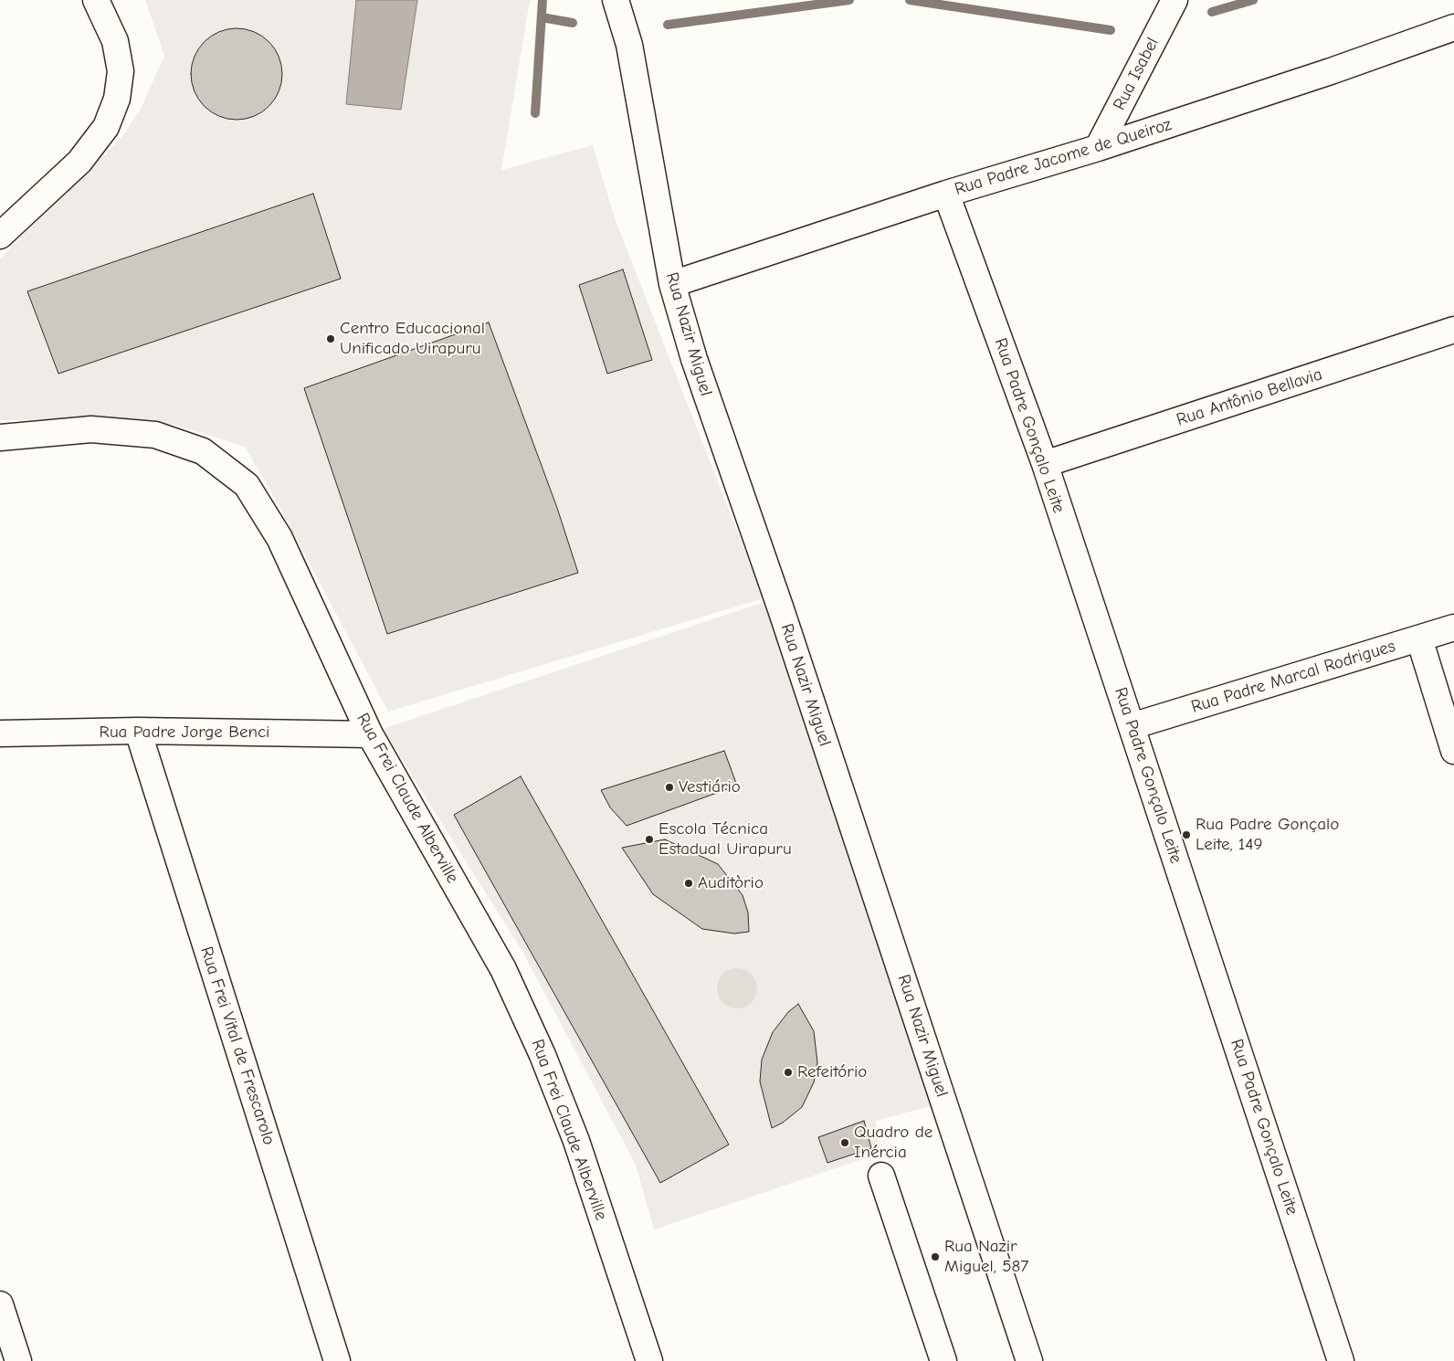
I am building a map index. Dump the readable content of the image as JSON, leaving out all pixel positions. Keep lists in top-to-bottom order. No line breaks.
{"streets":{"street":["Rua Isabel","Rua Padre Jacome de Queiroz","Rua Nazir Miguel","Rua Antônio Bellavia","Rua Padre Gonçalo Leite","Rua Padre Marcal Rodrigues","Rua Padre Jorge Benci","Rua Frei Claude Alberville","Rua Frei Vital de Frescarolo"]},"crossings":[["Rua Isabel","Rua Padre Jacome de Queiroz"],["Rua Padre Jacome de Queiroz","Rua Nazir Miguel"],["Rua Padre Jacome de Queiroz","Rua Padre Gonçalo Leite"],["Rua Antônio Bellavia","Rua Padre Gonçalo Leite"],["Rua Padre Gonçalo Leite","Rua Padre Marcal Rodrigues"],["Rua Padre Jorge Benci","Rua Frei Claude Alberville"],["Rua Padre Jorge Benci","Rua Frei Vital de Frescarolo"]],"places":["Centro Educacional Unificado Uirapuru","Vestiário","Rua Padre Gonçalo Leite, 149","Escola Técnica Estadual Uirapuru","Auditòrio","Refeitório","Quadro de Inércia","Rua Nazir Miguel, 587"]}
